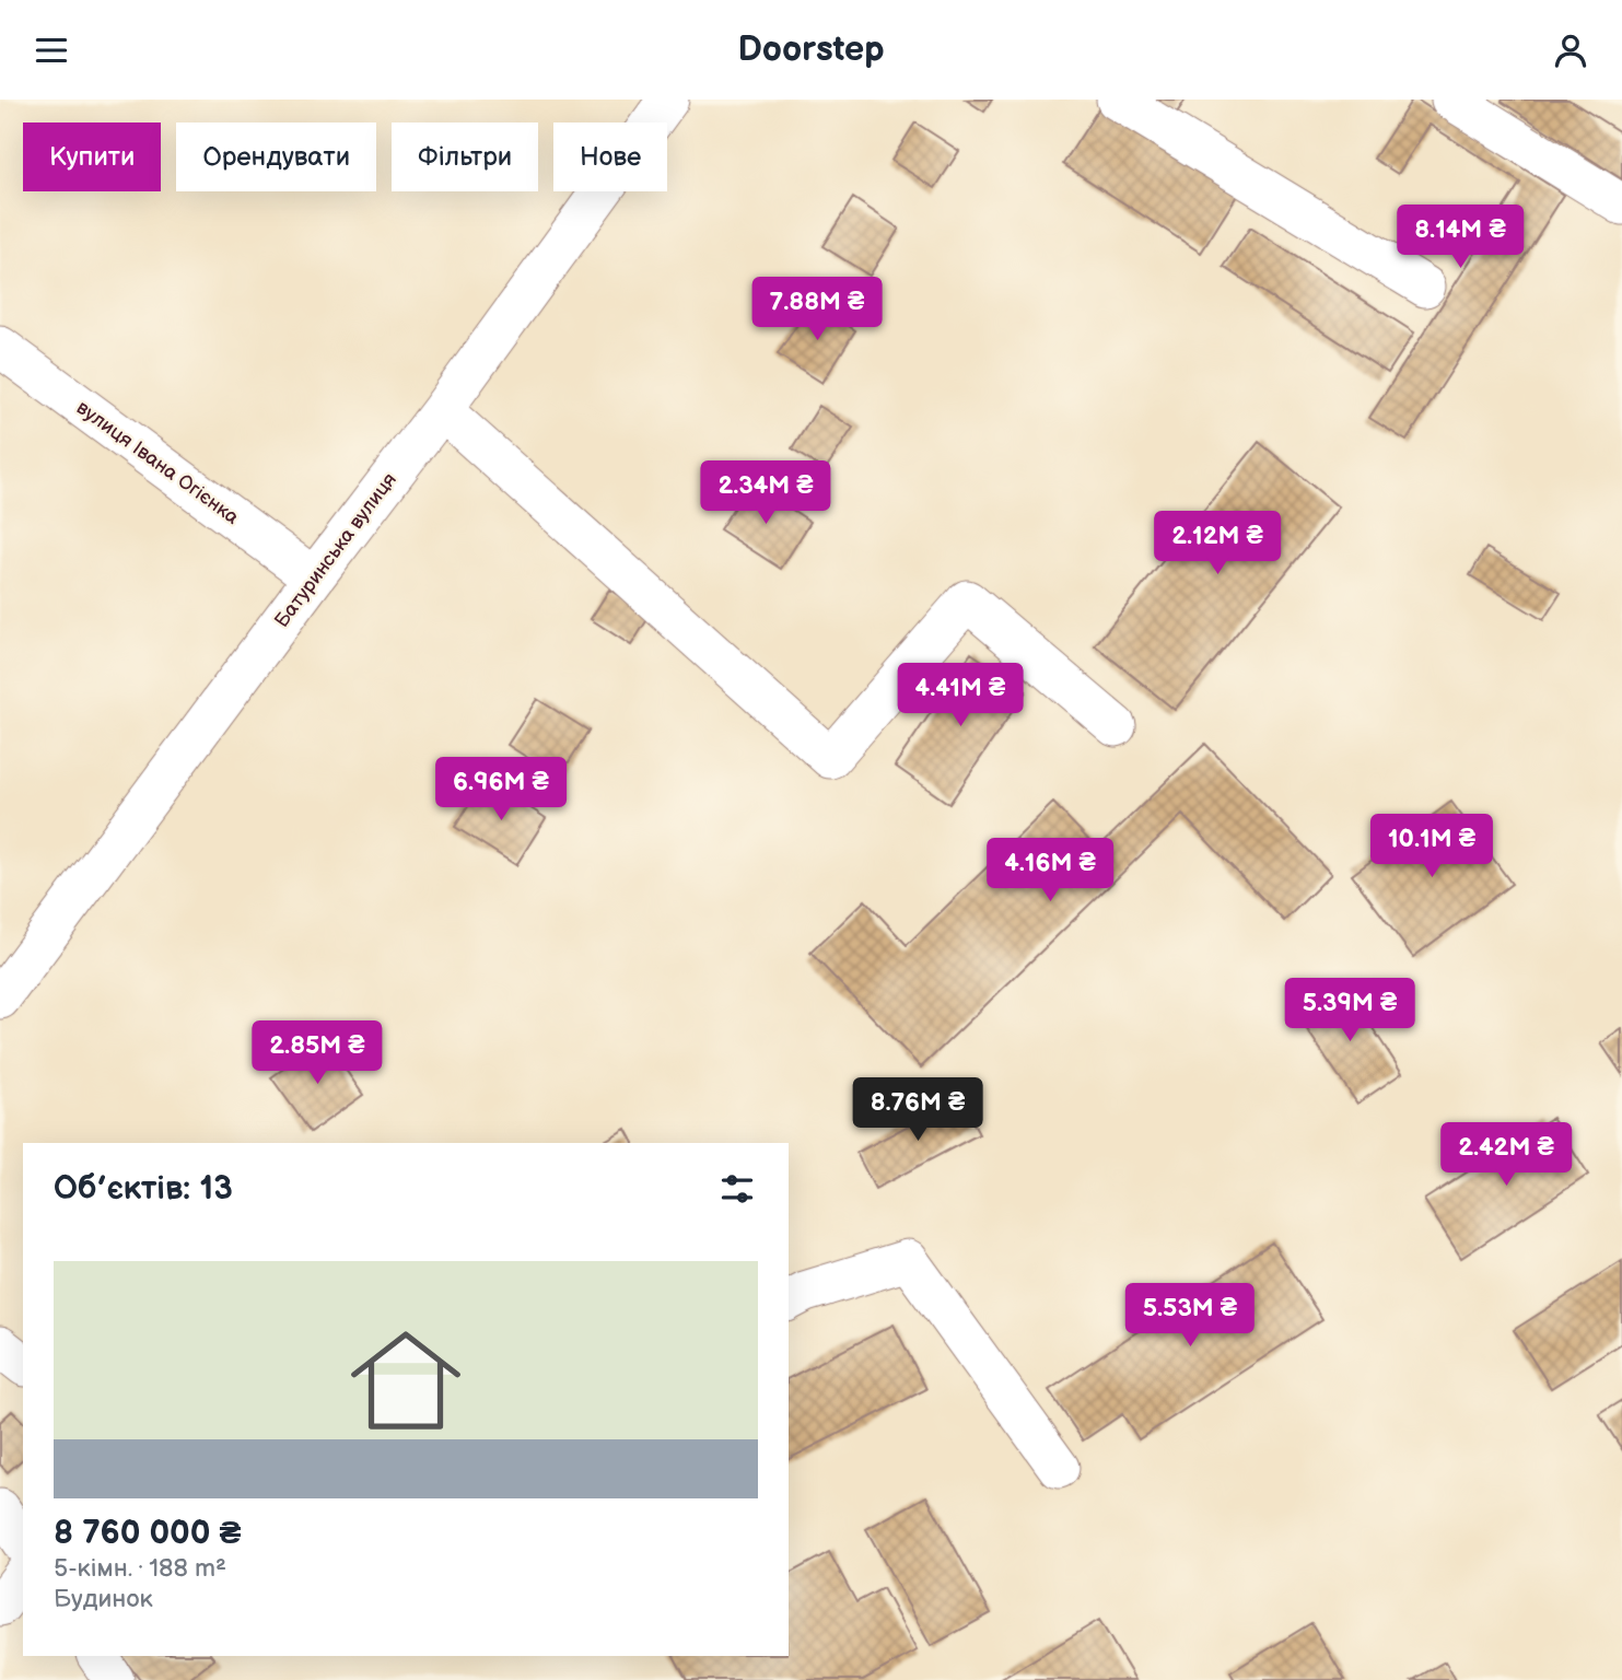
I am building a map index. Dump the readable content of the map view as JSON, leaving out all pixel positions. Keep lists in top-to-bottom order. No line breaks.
{"streets":{"street":["вулиця Івана Огієнка","Батуринська вулиця"]},"crossings":[["вулиця Івана Огієнка","Батуринська вулиця"]],"page":{"header":"Doorstep","chip":["Купити","Орендувати","Фільтри","Нове"],"price":["8.14M ₴","7.88M ₴","2.34M ₴","2.12M ₴","4.41M ₴","6.96M ₴","10.1M ₴","4.16M ₴","5.39M ₴","2.85M ₴","8.76M ₴","2.42M ₴","5.53M ₴"],"heading":"Об’єктів: 13","list":[{"name":"8 760 000 ₴","note":"5-кімн. · 188 m² · Будинок"}]}}
